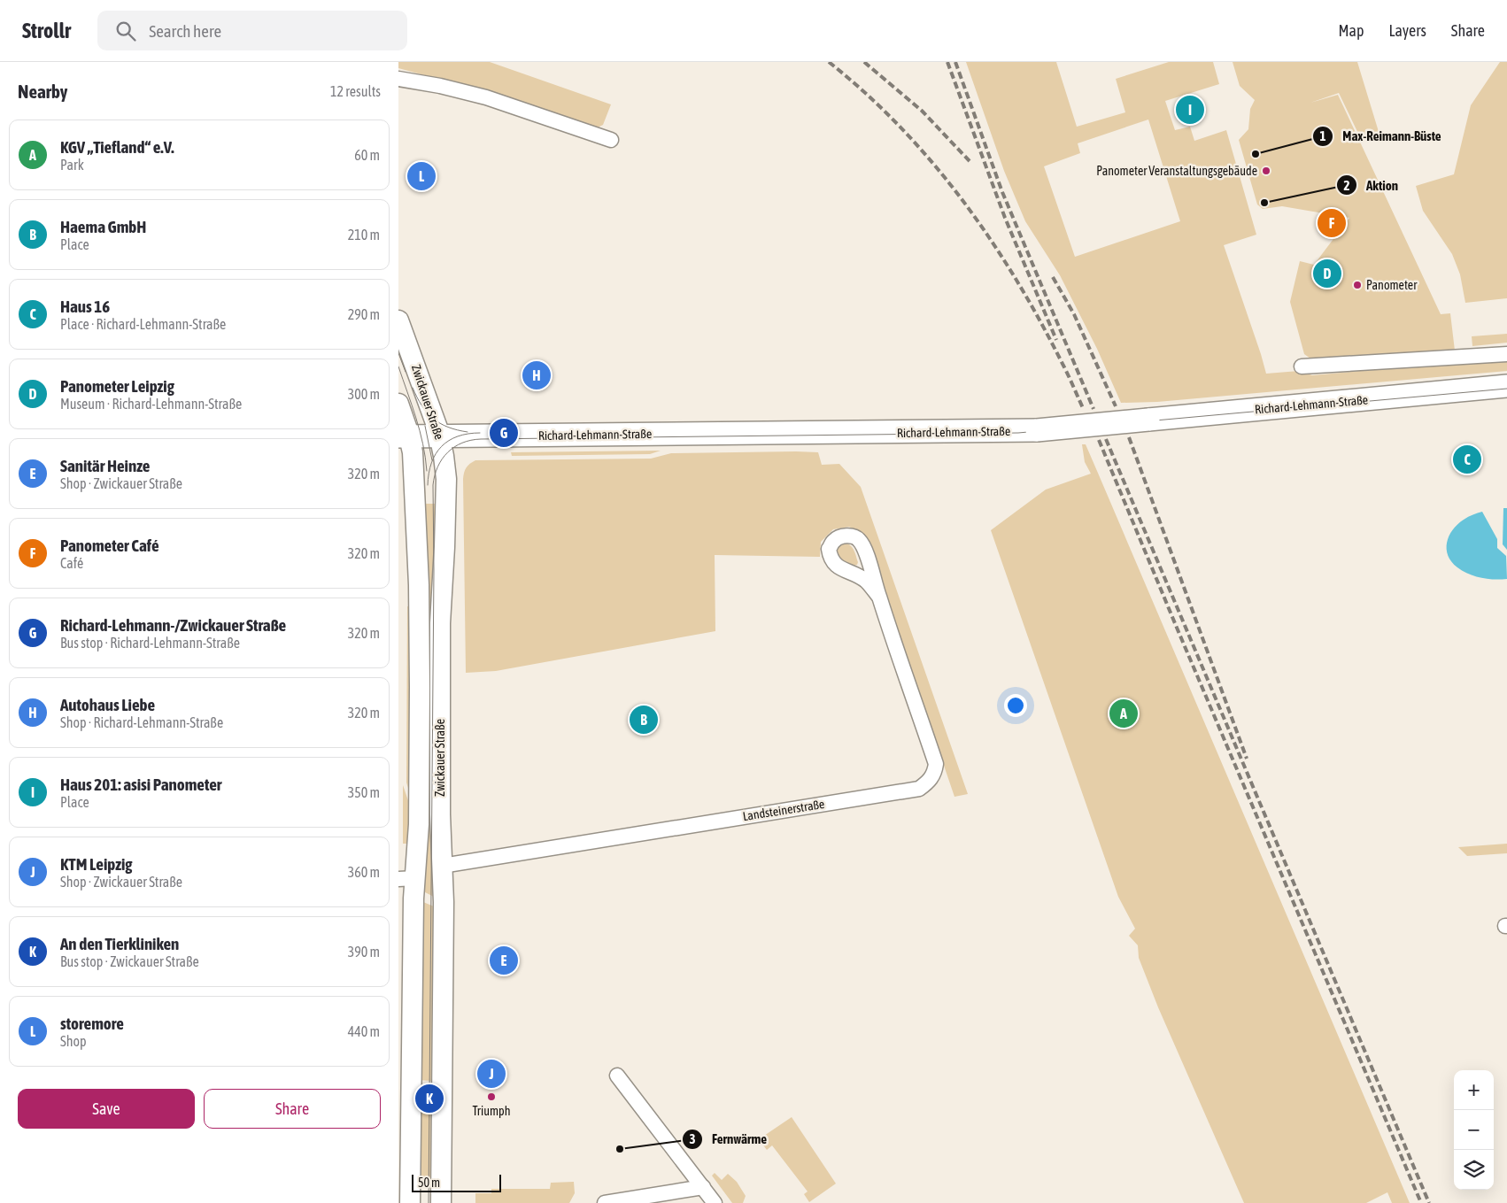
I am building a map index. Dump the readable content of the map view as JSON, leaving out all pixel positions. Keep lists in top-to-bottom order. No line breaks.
{"streets":{"main road":["Zwickauer Straße","Richard-Lehmann-Straße"],"street":["Landsteinerstraße"]},"crossings":[["Zwickauer Straße","Richard-Lehmann-Straße"],["Zwickauer Straße","Landsteinerstraße"]],"places":["Max-Reimann-Büste","Panometer Veranstaltungsgebäude","Aktion","Panometer","Triumph","Fernwärme"],"scale_bar":"50 m","page":{"header":"Strollr","search":"Search here","nav":["Map","Layers","Share"],"heading":["Nearby","12 results"],"pins":["I","L","F","D","H","G","C","A","B","E","J","K"],"list":[{"mark":"A","name":"KGV „Tiefland“ e.V.","note":"Park","value":"60 m"},{"mark":"B","name":"Haema GmbH","note":"Place","value":"210 m"},{"mark":"C","name":"Haus 16","note":"Place · Richard-Lehmann-Straße","value":"290 m"},{"mark":"D","name":"Panometer Leipzig","note":"Museum · Richard-Lehmann-Straße","value":"300 m"},{"mark":"E","name":"Sanitär Heinze","note":"Shop · Zwickauer Straße","value":"320 m"},{"mark":"F","name":"Panometer Café","note":"Café","value":"320 m"},{"mark":"G","name":"Richard-Lehmann-/Zwickauer Straße","note":"Bus stop · Richard-Lehmann-Straße","value":"320 m"},{"mark":"H","name":"Autohaus Liebe","note":"Shop · Richard-Lehmann-Straße","value":"320 m"},{"mark":"I","name":"Haus 201: asisi Panometer","note":"Place","value":"350 m"},{"mark":"J","name":"KTM Leipzig","note":"Shop · Zwickauer Straße","value":"360 m"},{"mark":"K","name":"An den Tierkliniken","note":"Bus stop · Zwickauer Straße","value":"390 m"},{"mark":"L","name":"storemore","note":"Shop","value":"440 m"}],"map_buttons":["+","−"],"buttons":["Save","Share"],"scale":"50 m"}}
